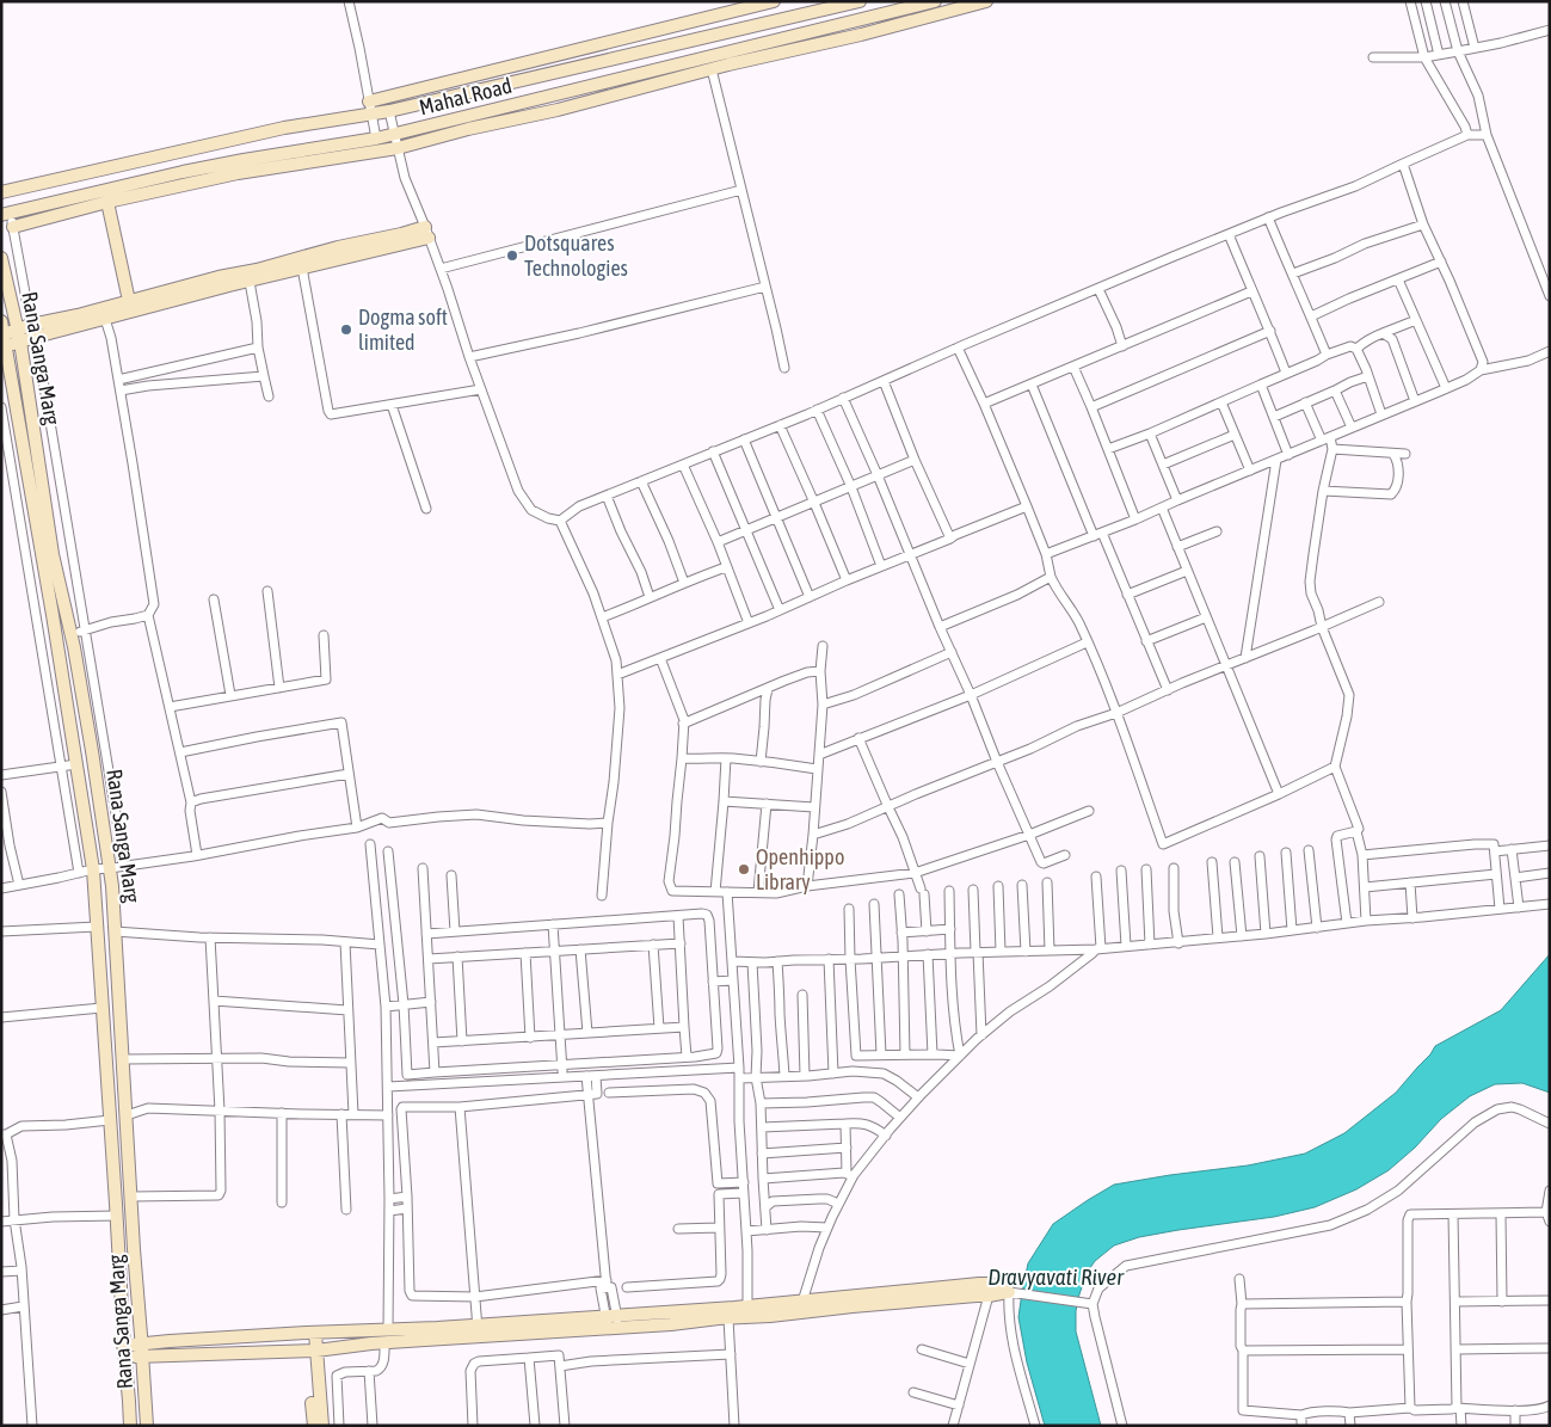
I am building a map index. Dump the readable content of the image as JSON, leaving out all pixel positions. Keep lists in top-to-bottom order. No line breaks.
{"streets":{"main road":["Mahal Road","Rana Sanga Marg"]},"water":["Dravyavati River"],"places":["Dotsquares Technologies","Dogma soft limited","Openhippo Library"]}
